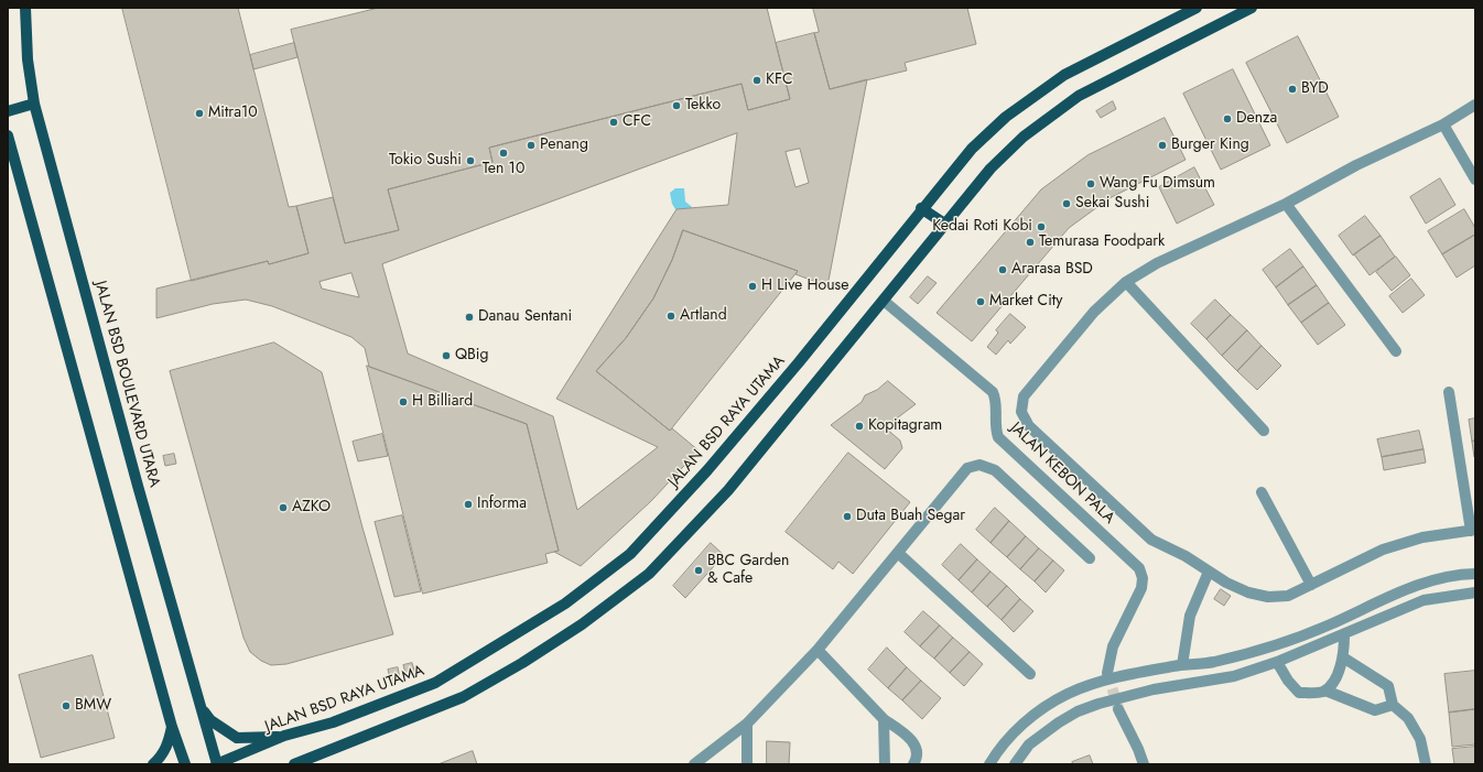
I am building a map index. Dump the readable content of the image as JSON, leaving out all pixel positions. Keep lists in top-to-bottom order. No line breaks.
{"streets":{"main road":["JALAN BSD BOULEVARD UTARA","JALAN BSD RAYA UTAMA"],"street":["JALAN KEBON PALA"]},"crossings":[["JALAN BSD BOULEVARD UTARA","JALAN BSD RAYA UTAMA"]],"places":["KFC","BYD","Tekko","Mitra10","Denza","CFC","Penang","Burger King","Ten 10","Tokio Sushi","Wang Fu Dimsum","Sekai Sushi","Kedai Roti Kobi","Temurasa Foodpark","Ararasa BSD","H Live House","Market City","Artland","Danau Sentani","QBig","H Billiard","Kopitagram","Informa","AZKO","Duta Buah Segar","BBC Garden & Cafe","BMW"]}
